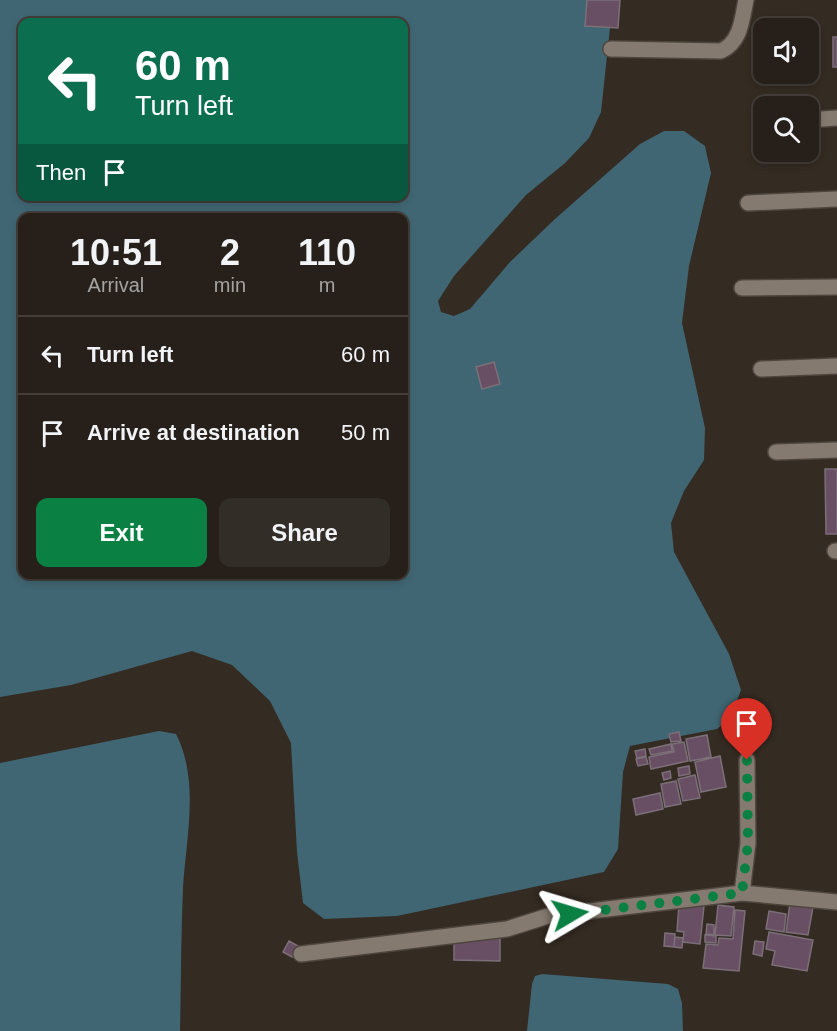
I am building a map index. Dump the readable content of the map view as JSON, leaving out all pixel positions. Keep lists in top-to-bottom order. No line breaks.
{"page":{"turn":["60 m","Turn left"],"then":"Then","eta":["10:51","Arrival","2","min","110","m"],"list":[{"name":"Turn left","value":"60 m"},{"name":"Arrive at destination","value":"50 m"}],"buttons":["Exit","Share"]}}
